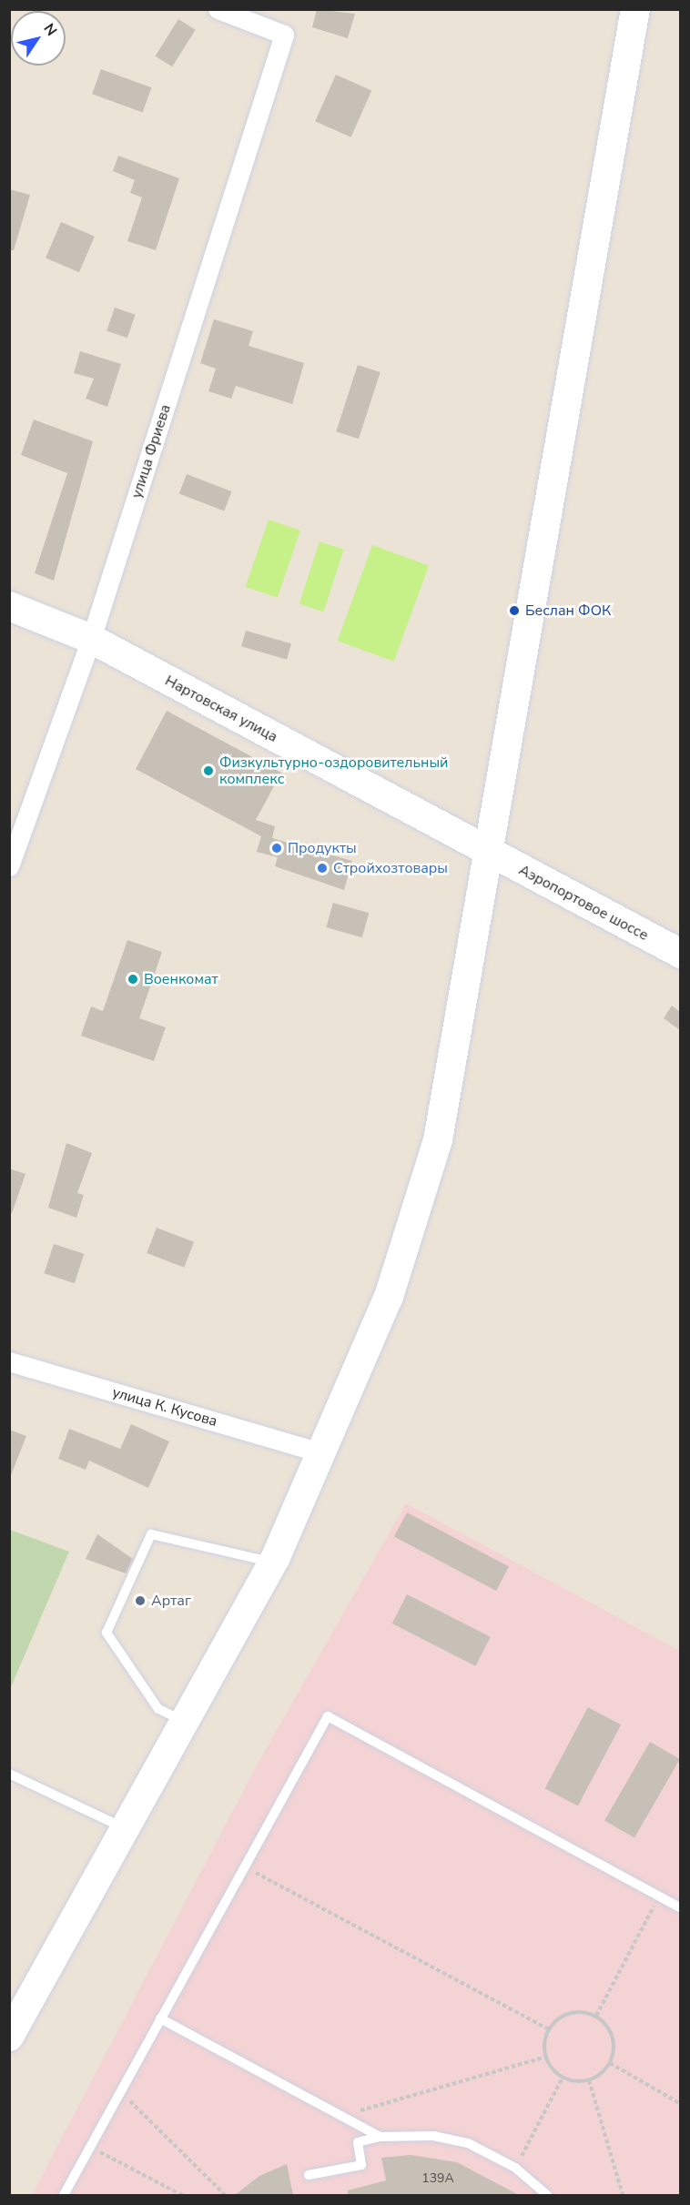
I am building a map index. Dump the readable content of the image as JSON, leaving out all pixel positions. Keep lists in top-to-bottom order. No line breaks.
{"streets":{"main road":["Нартовская улица","Аэропортовое шоссе"],"street":["улица Фриева","улица К. Кусова"]},"crossings":[["улица Фриева","Нартовская улица"],["Нартовская улица","Аэропортовое шоссе"]],"places":["Беслан ФОК","Физкультурно-оздоровительный комплекс","Продукты","Стройхозтовары","Военкомат","Артаг"],"house_numbers":["139А"],"north":"top right"}
